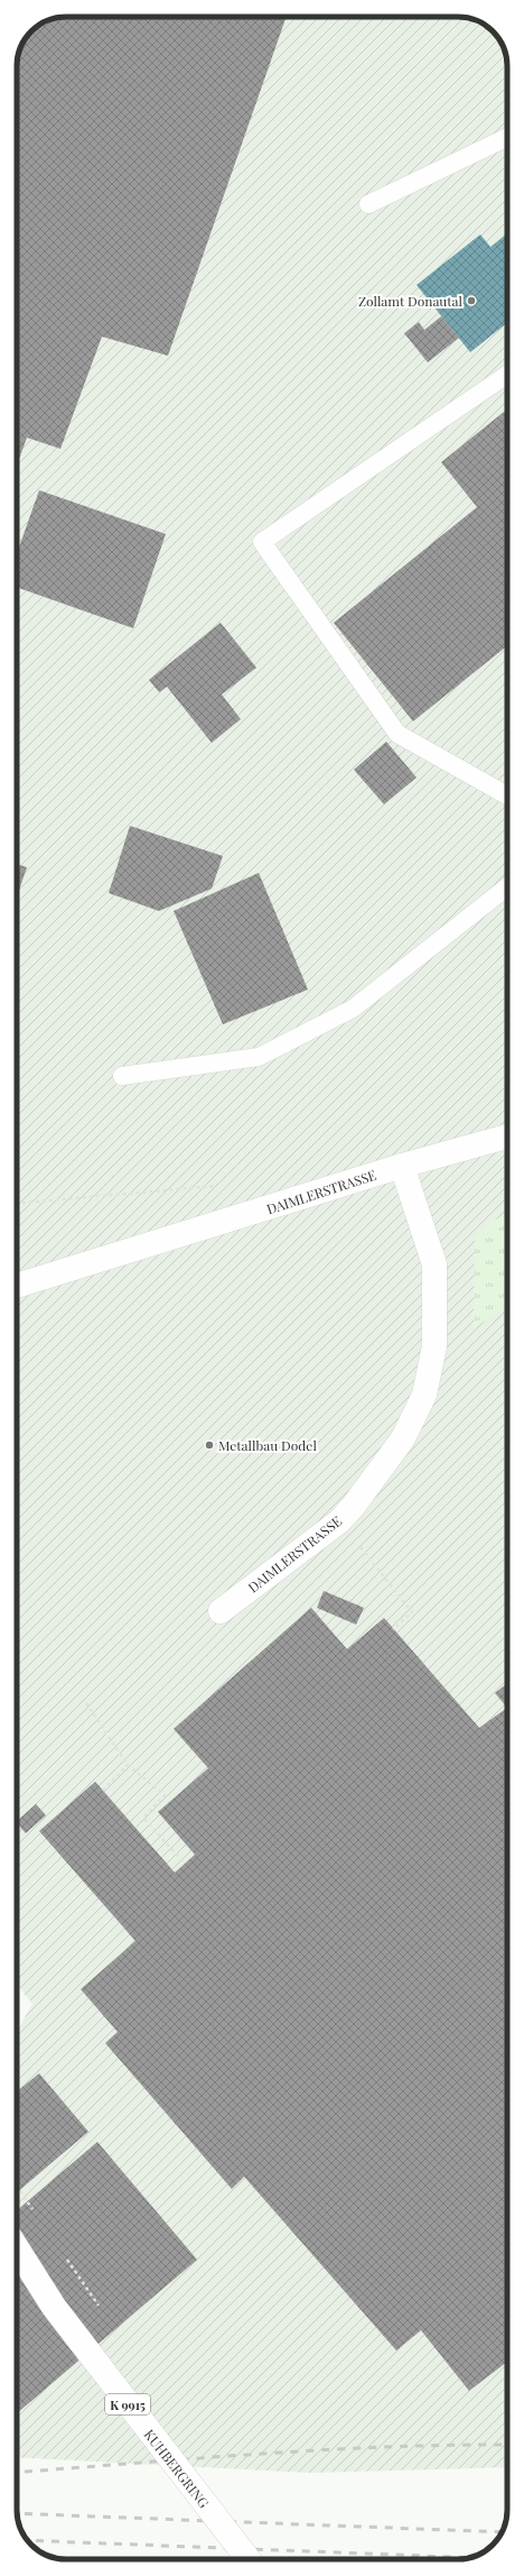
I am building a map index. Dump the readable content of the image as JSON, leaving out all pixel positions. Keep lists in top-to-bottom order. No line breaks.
{"streets":{"street":["DAIMLERSTRASSE","K 9915","KUHBERGRING"]},"places":["Zollamt Donautal","Metallbau Dodel"]}
